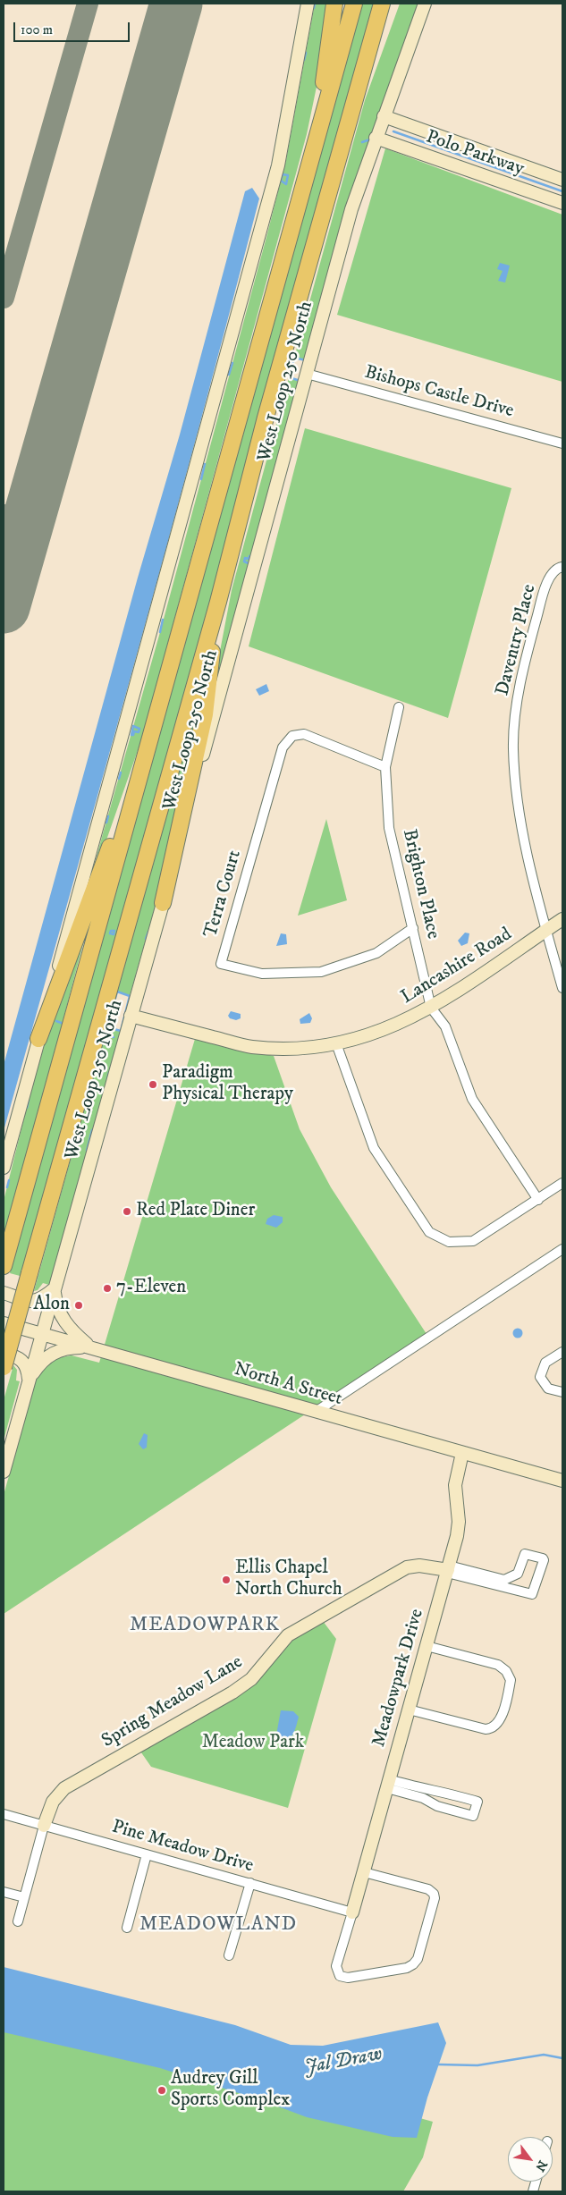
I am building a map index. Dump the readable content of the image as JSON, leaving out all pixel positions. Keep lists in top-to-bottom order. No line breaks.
{"streets":{"main road":["Polo Parkway","West Loop 250 North","Lancashire Road","North A Street","Meadowpark Drive","Spring Meadow Lane"],"street":["Bishops Castle Drive","Daventry Place","Brighton Place","Terra Court","Pine Meadow Drive"]},"crossings":[["Polo Parkway","West Loop 250 North"],["West Loop 250 North","Bishops Castle Drive"],["West Loop 250 North","Lancashire Road"],["West Loop 250 North","North A Street"],["Daventry Place","Lancashire Road"],["Brighton Place","Terra Court"],["Brighton Place","Lancashire Road"],["North A Street","Meadowpark Drive"],["Meadowpark Drive","Spring Meadow Lane"],["Meadowpark Drive","Pine Meadow Drive"],["Spring Meadow Lane","Pine Meadow Drive"]],"districts":["MEADOWPARK","MEADOWLAND"],"water":["Jal Draw"],"parks":["Meadow Park"],"places":["Paradigm Physical Therapy","Red Plate Diner","7-Eleven","Alon","Ellis Chapel North Church","Audrey Gill Sports Complex"],"scale_bar":"100 m","north":"bottom right"}
